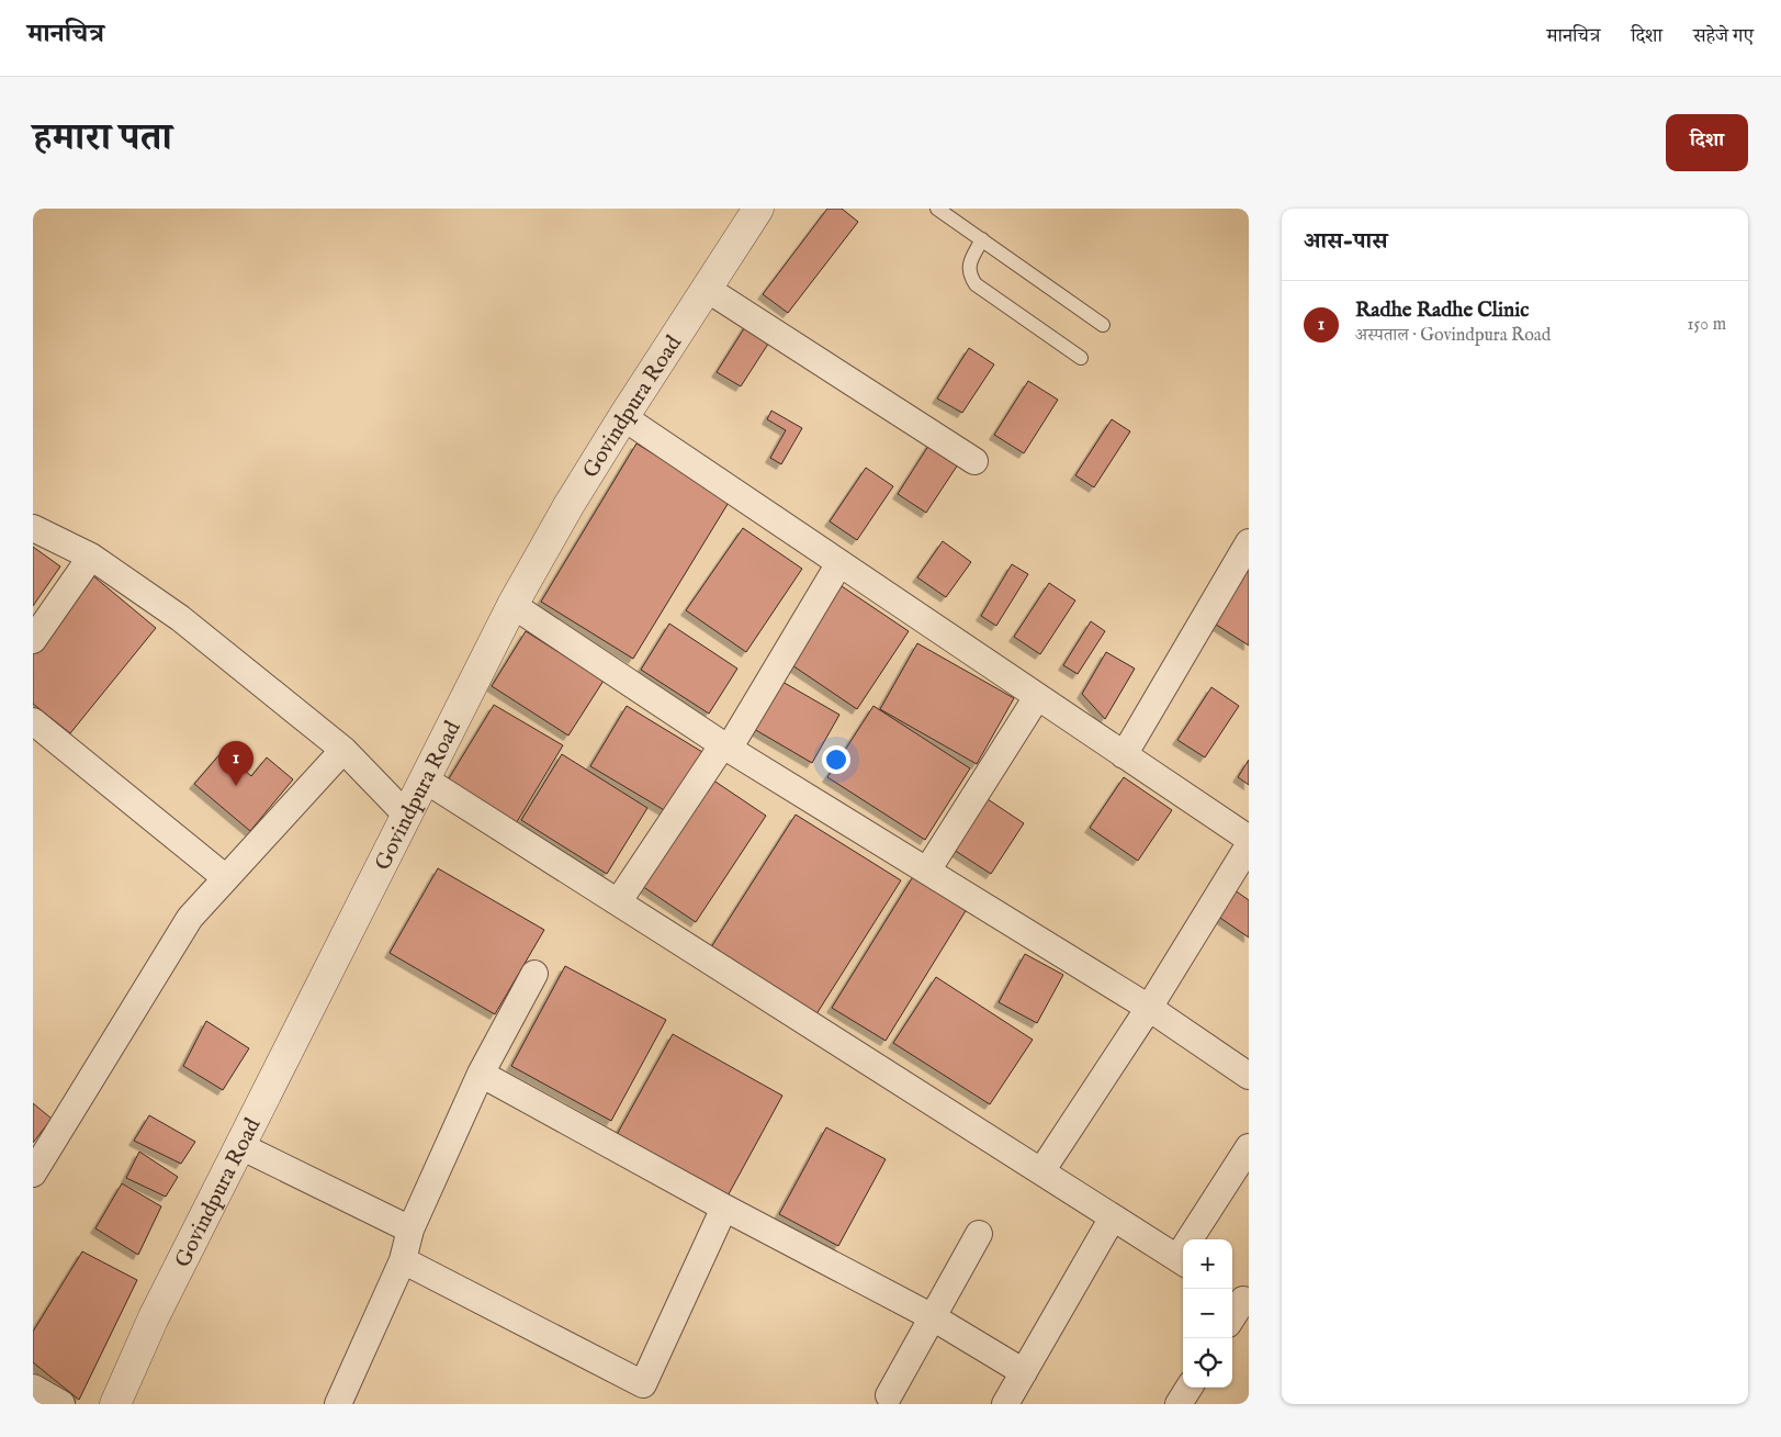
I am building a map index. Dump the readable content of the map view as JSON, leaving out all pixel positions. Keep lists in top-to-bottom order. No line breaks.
{"streets":{"street":["Govindpura Road"]},"page":{"header":"मानचित्र","nav":["मानचित्र","दिशा","सहेजे गए"],"title":"हमारा पता","buttons":"दिशा","heading":"आस-पास","list":[{"mark":"1","name":"Radhe Radhe Clinic","note":"अस्पताल · Govindpura Road","value":"150 m"}],"pins":"1","map_buttons":["+","−"]}}
